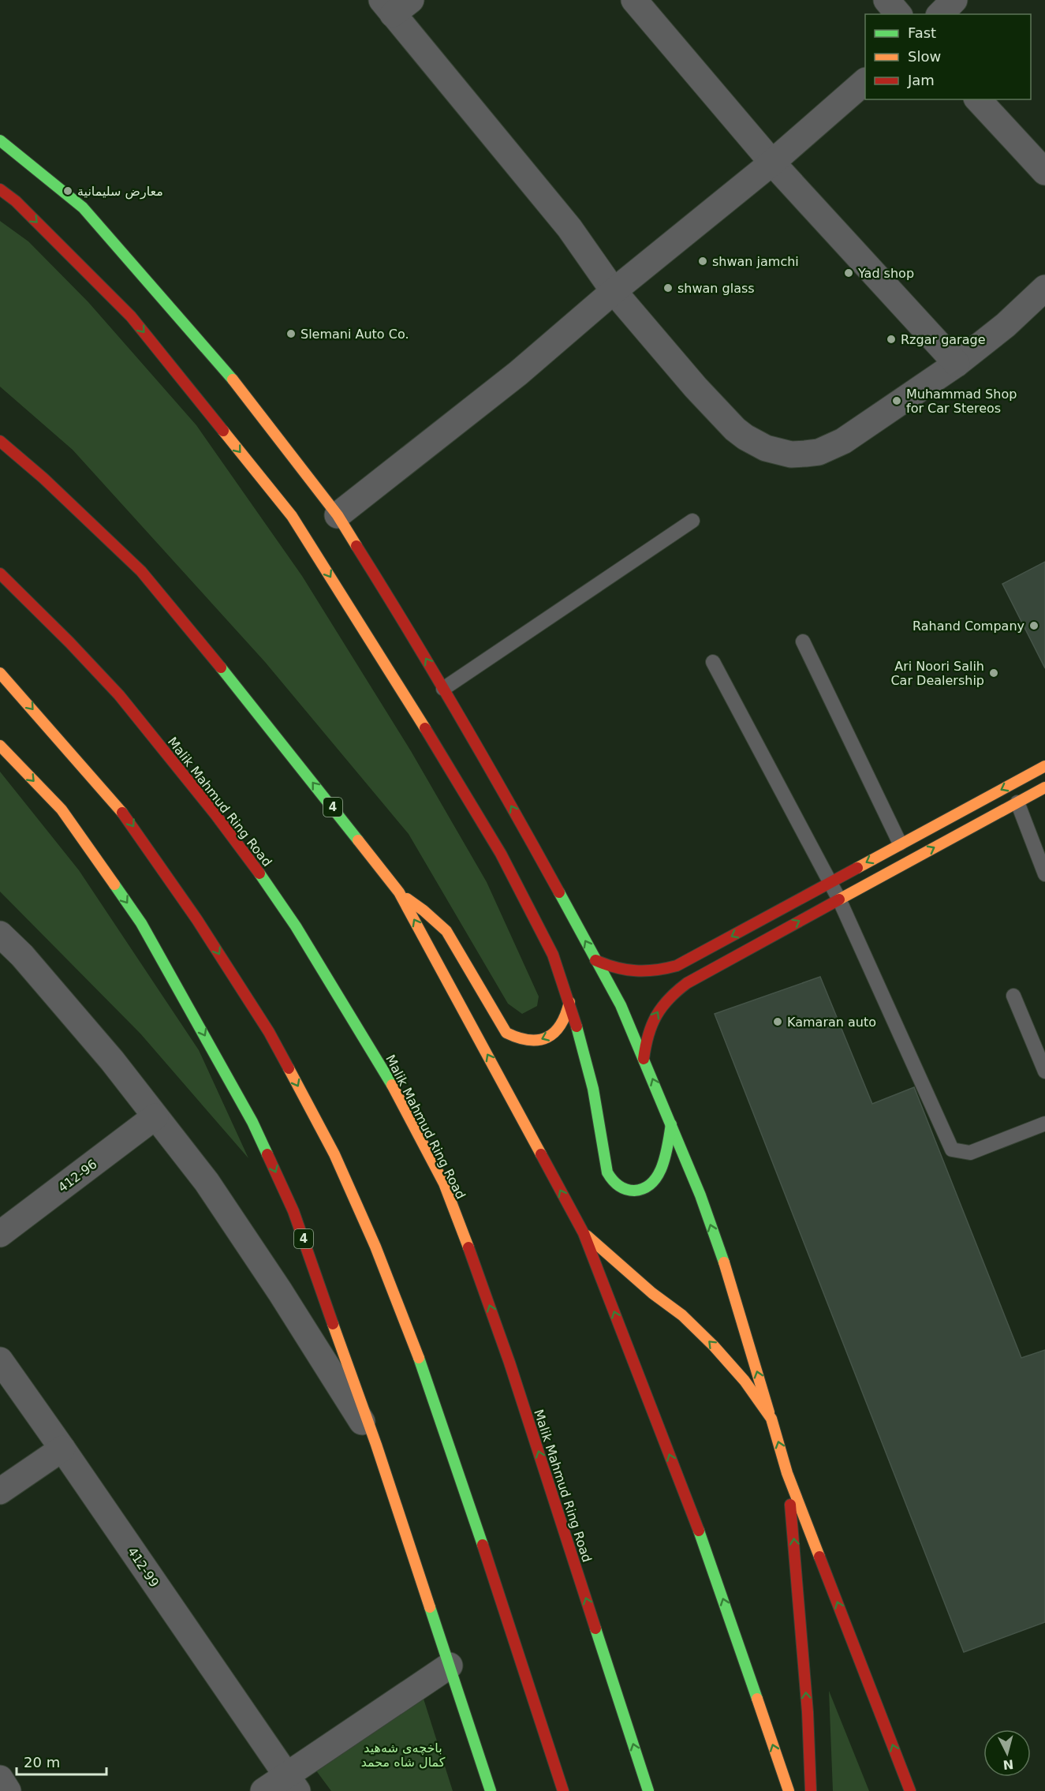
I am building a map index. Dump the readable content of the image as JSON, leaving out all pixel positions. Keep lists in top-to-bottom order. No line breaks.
{"streets":{"main road":["Malik Mahmud Ring Road","4"],"street":["412-96","412-99"]},"parks":["باخچەی شەهید کمال شاە محمد"],"places":["معارض سليمانية","shwan jamchi","Yad shop","shwan glass","Slemani Auto Co.","Rzgar garage","Muhammad Shop for Car Stereos","Rahand Company","Ari Noori Salih Car Dealership","Kamaran auto"],"legend":["Fast","Slow","Jam"],"scale_bar":"20 m","north":"bottom"}
